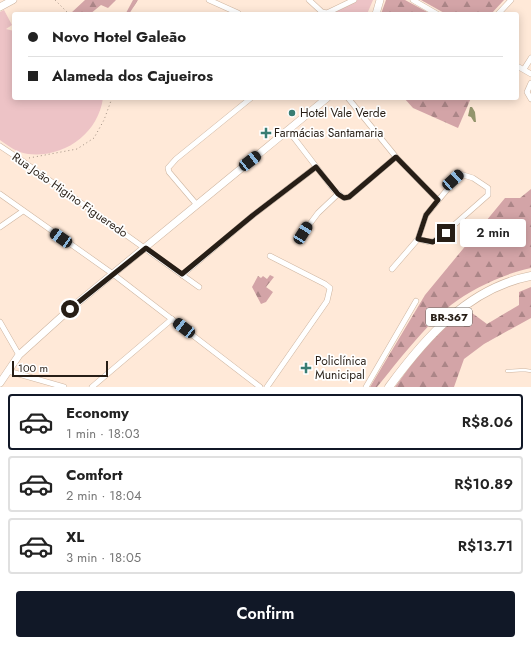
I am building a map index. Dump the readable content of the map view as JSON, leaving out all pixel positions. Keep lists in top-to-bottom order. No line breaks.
{"streets":{"main road":["BR-367"],"street":["Rua João Higino Figueredo"]},"places":{"other":["Hotel Vale Verde"],"health":["Farmácias Santamaria","Policlínica Municipal"]},"scale_bar":"100 m","page":{"banner":["Novo Hotel Galeão","Alameda dos Cajueiros"],"bubble":"2 min","scale":"100 m","list":[{"name":"Economy","note":"1 min · 18:03","value":"R$8.06"},{"name":"Comfort","note":"2 min · 18:04","value":"R$10.89"},{"name":"XL","note":"3 min · 18:05","value":"R$13.71"}],"buttons":"Confirm"}}
